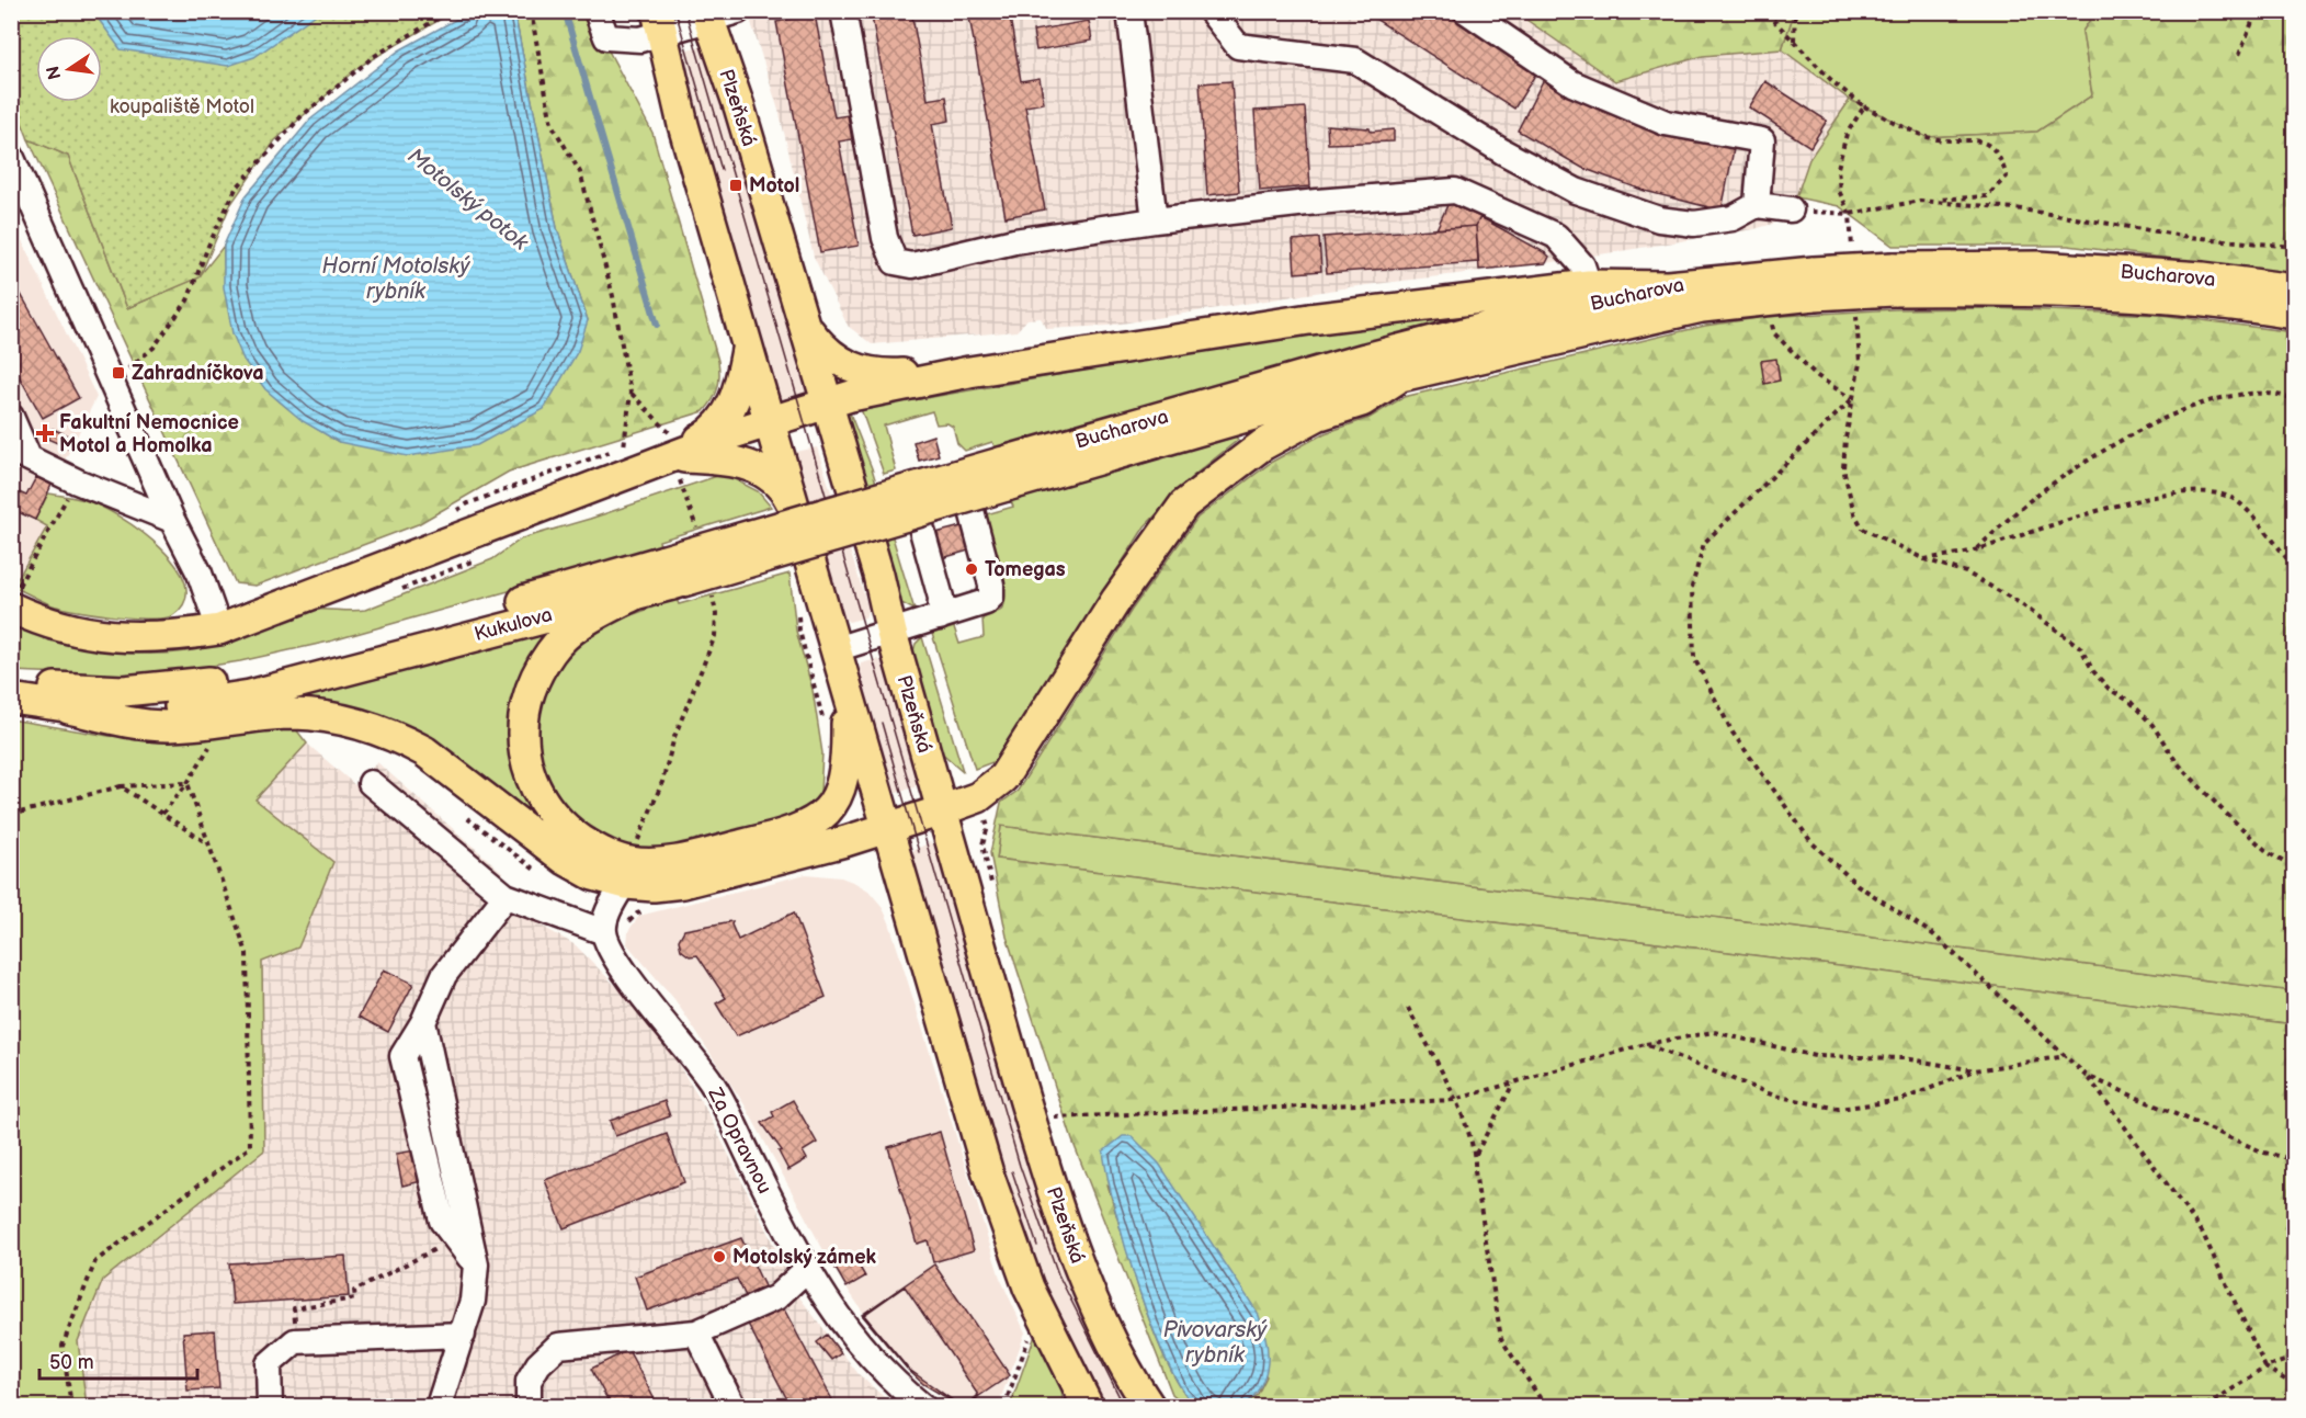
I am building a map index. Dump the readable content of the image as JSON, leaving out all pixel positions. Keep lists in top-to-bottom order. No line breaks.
{"streets":{"main road":["Plzeňská","Bucharova","Kukulova"],"street":["Za Opravnou"]},"crossings":[["Bucharova","Kukulova"]],"water":["Motolský potok","Horní Motolský rybník","Pivovarský rybník"],"parks":["koupaliště Motol"],"places":{"transit":["Motol","Zahradníčkova"],"health":["Fakultní Nemocnice Motol a Homolka"],"other":["Tomegas","Motolský zámek"]},"scale_bar":"50 m","north":"left"}
